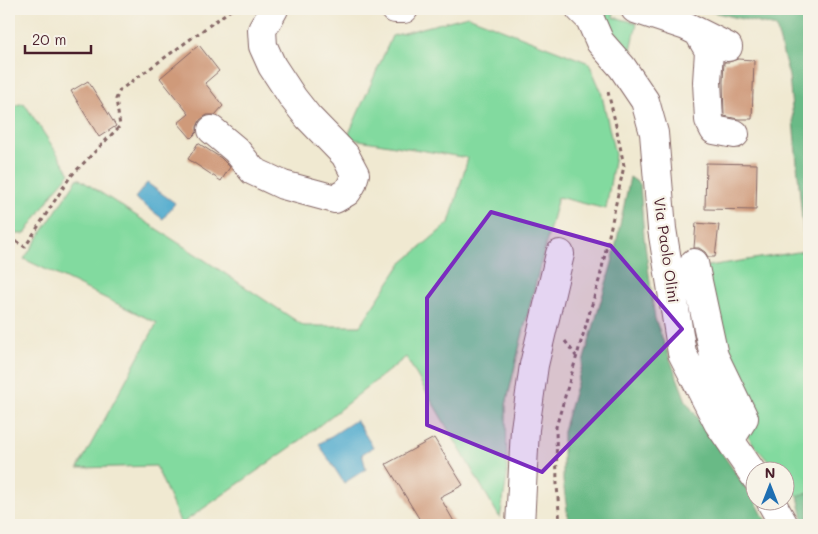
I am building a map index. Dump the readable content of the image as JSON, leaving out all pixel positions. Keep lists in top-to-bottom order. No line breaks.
{"streets":{"street":["Via Paolo Olini"]},"scale_bar":"20 m","north":"top"}
